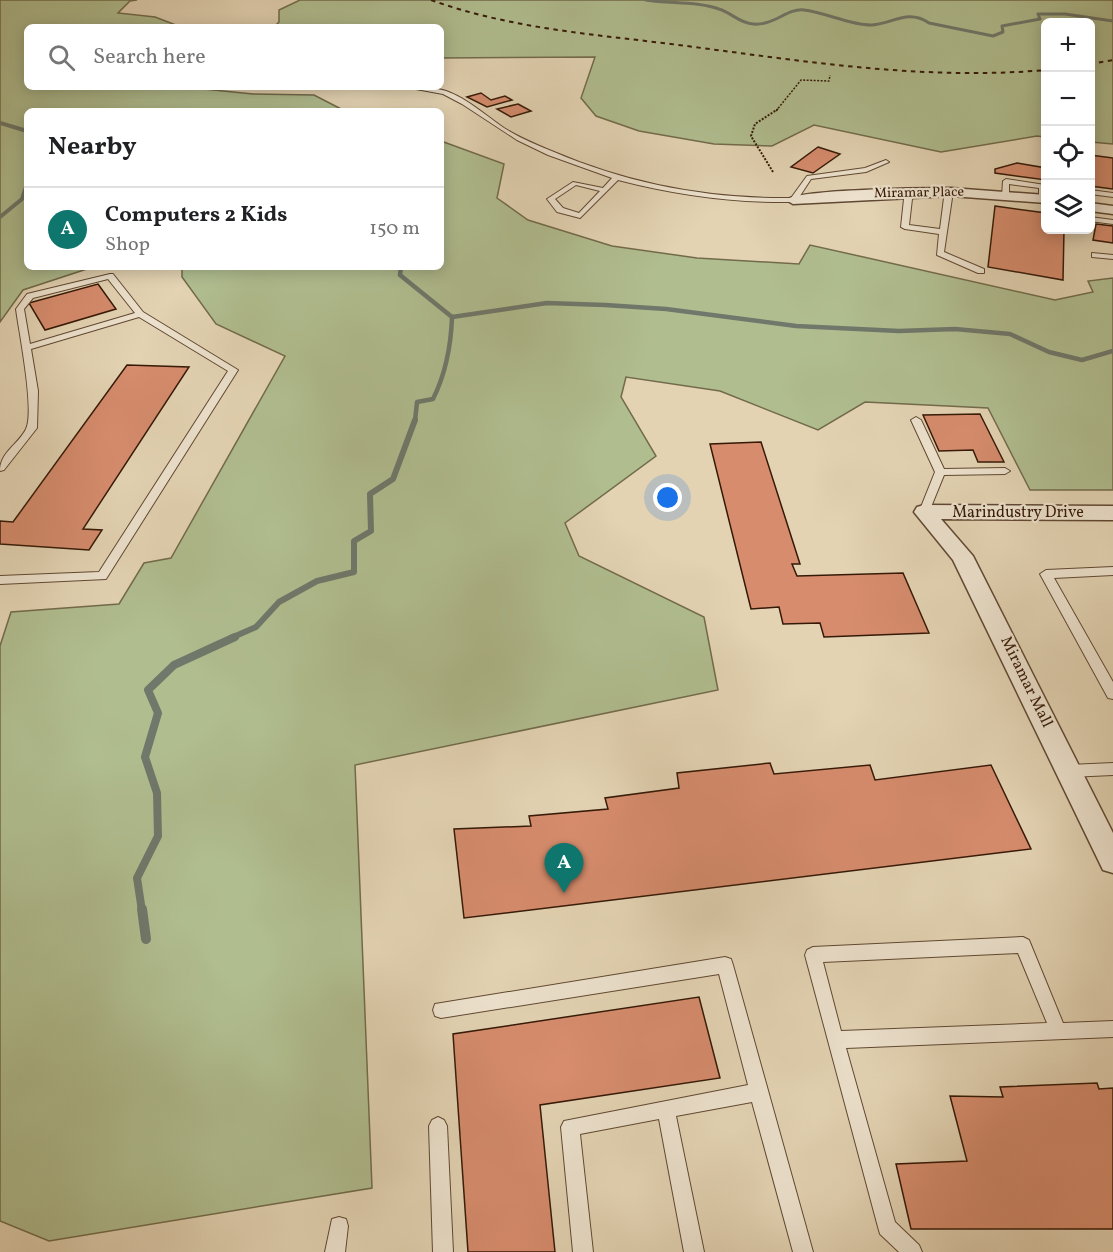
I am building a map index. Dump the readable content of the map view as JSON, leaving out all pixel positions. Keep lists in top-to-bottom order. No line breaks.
{"streets":{"street":["Miramar Place","Marindustry Drive","Miramar Mall"]},"crossings":[["Marindustry Drive","Miramar Mall"]],"page":{"map_buttons":["+","−"],"search":"Search here","heading":"Nearby","list":[{"mark":"A","name":"Computers 2 Kids","note":"Shop","value":"150 m"}],"pins":"A"}}
